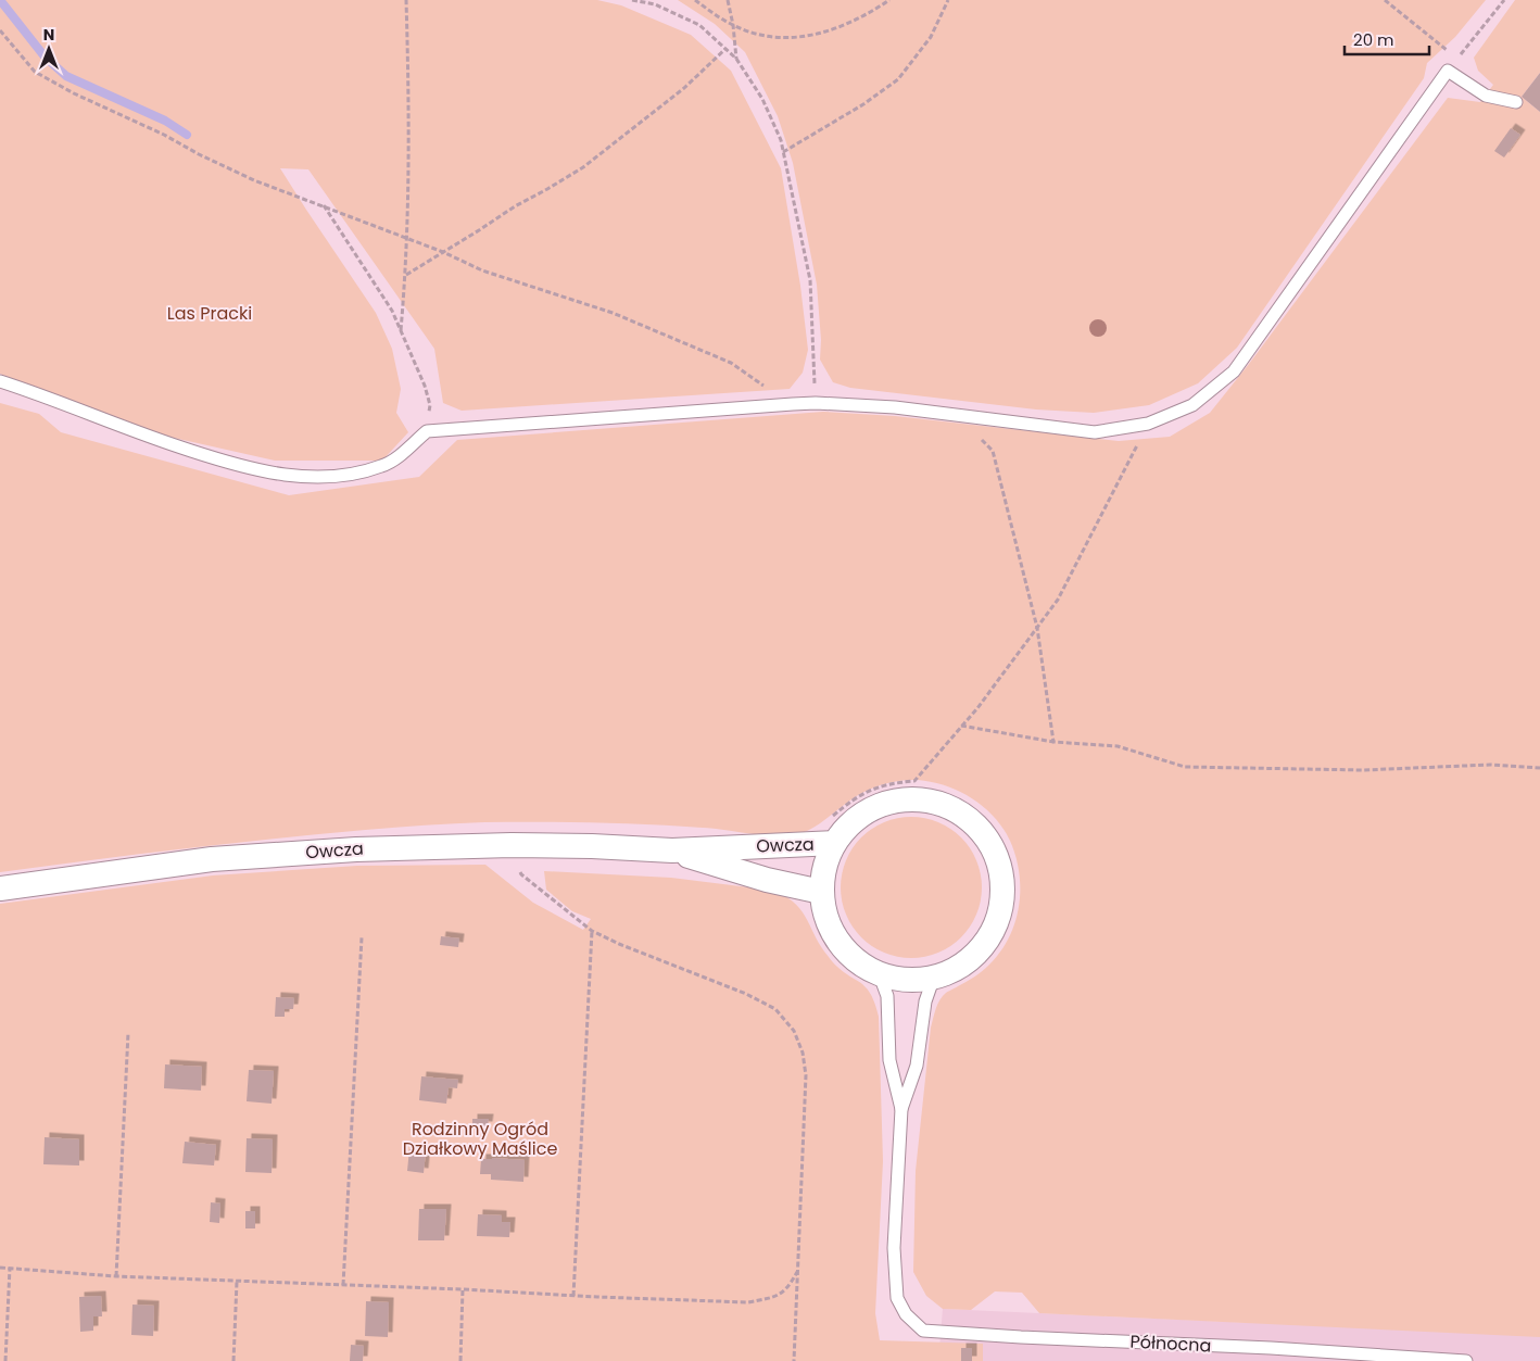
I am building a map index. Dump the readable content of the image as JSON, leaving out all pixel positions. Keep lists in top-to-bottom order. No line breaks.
{"streets":{"street":["Owcza"],"lane":["Północna"]},"parks":["Las Pracki","Rodzinny Ogród Działkowy Maślice"],"scale_bar":"20 m","north":"top"}
